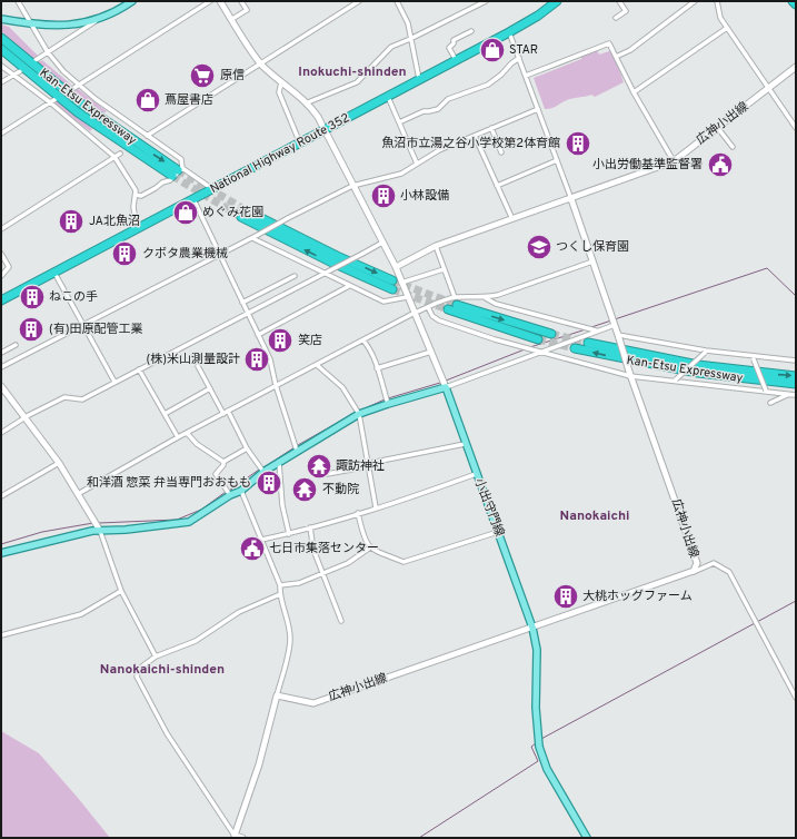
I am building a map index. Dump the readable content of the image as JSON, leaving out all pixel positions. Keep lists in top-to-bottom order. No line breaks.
{"streets":{"highway":["Kan-Etsu Expressway","National Highway Route 352"],"main road":["広神小出線","小出守門線"]},"crossings":[["広神小出線","小出守門線"]],"districts":["Inokuchi-shinden","Nanokaichi","Nanokaichi-shinden"],"places":{"shop":["STAR","蔦屋書店","めぐみ花園"],"supermarket":["原信"],"building":["魚沼市立湯之谷小学校第2体育館","小林設備","JA北魚沼","クボタ農業機械","ねこの手","(有)田原配管工業","笑店","(株)米山測量設計","和洋酒 惣菜 弁当専門おおもも","大桃ホッグファーム"],"public building":["小出労働基準監督署","七日市集落センター"],"school or university":["つくし保育園"],"temple":["諏訪神社","不動院"]}}
